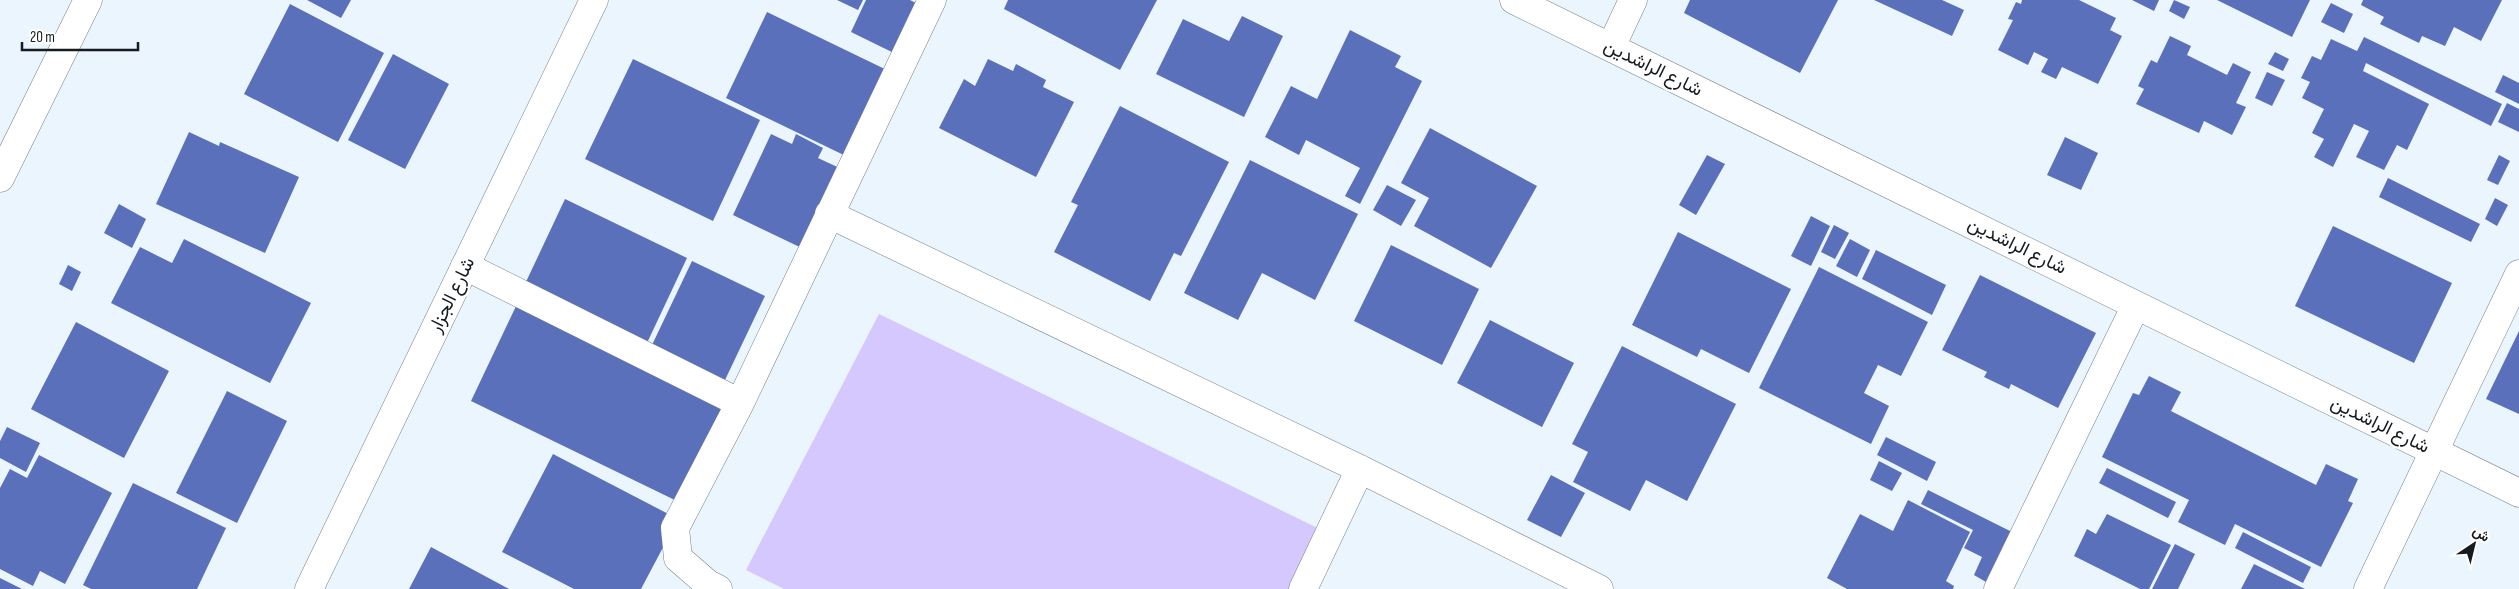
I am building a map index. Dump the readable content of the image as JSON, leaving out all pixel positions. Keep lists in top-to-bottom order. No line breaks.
{"streets":{"street":["شارع الراشدين","شارع الجزار"]},"scale_bar":"20 m","north":"top right"}
